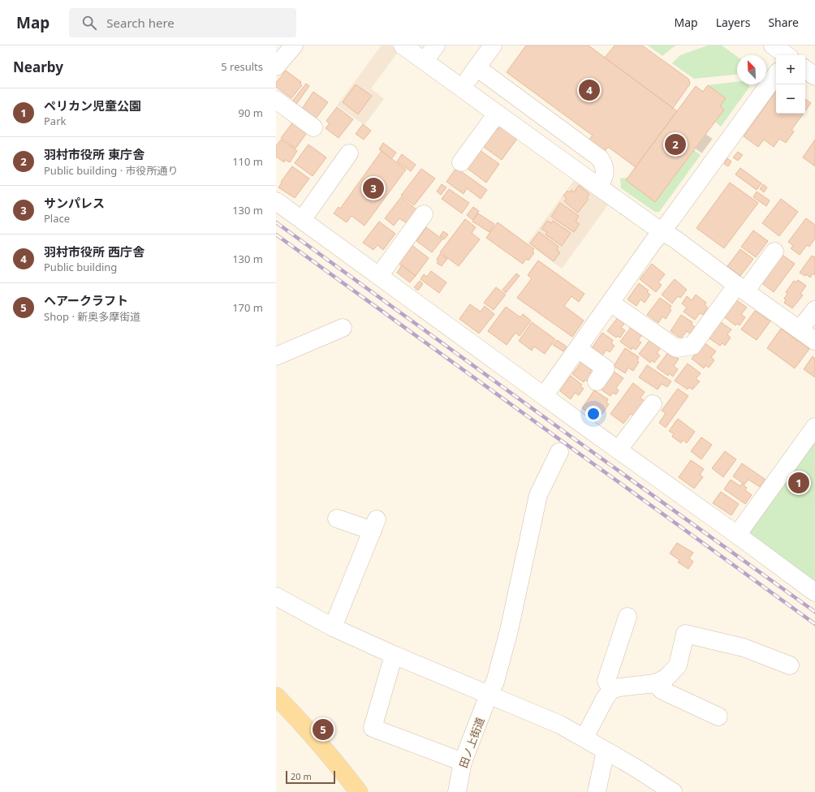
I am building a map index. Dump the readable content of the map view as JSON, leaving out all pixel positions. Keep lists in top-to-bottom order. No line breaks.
{"streets":{"street":["田ノ上街道"]},"scale_bar":"20 m","north":"top left","page":{"header":"Map","search":"Search here","nav":["Map","Layers","Share"],"heading":["Nearby","5 results"],"map_buttons":["+","−"],"pins":["4","2","3","1","5"],"list":[{"mark":"1","name":"ペリカン児童公園","note":"Park","value":"90 m"},{"mark":"2","name":"羽村市役所 東庁舎","note":"Public building · 市役所通り","value":"110 m"},{"mark":"3","name":"サンパレス","note":"Place","value":"130 m"},{"mark":"4","name":"羽村市役所 西庁舎","note":"Public building","value":"130 m"},{"mark":"5","name":"ヘアークラフト","note":"Shop · 新奥多摩街道","value":"170 m"}],"scale":"20 m"}}
